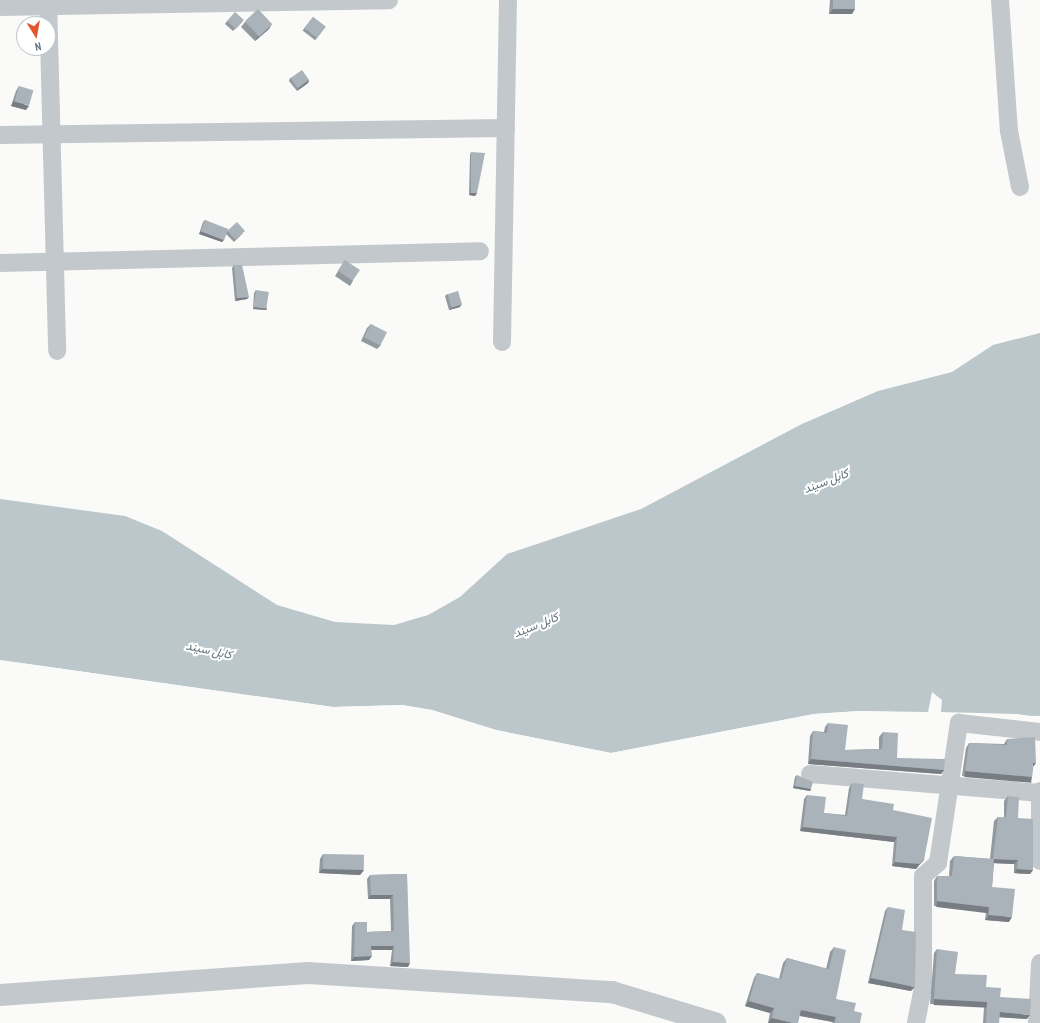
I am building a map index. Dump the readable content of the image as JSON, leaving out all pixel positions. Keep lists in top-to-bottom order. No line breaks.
{"water":["کابل سيند"],"north":"bottom"}
